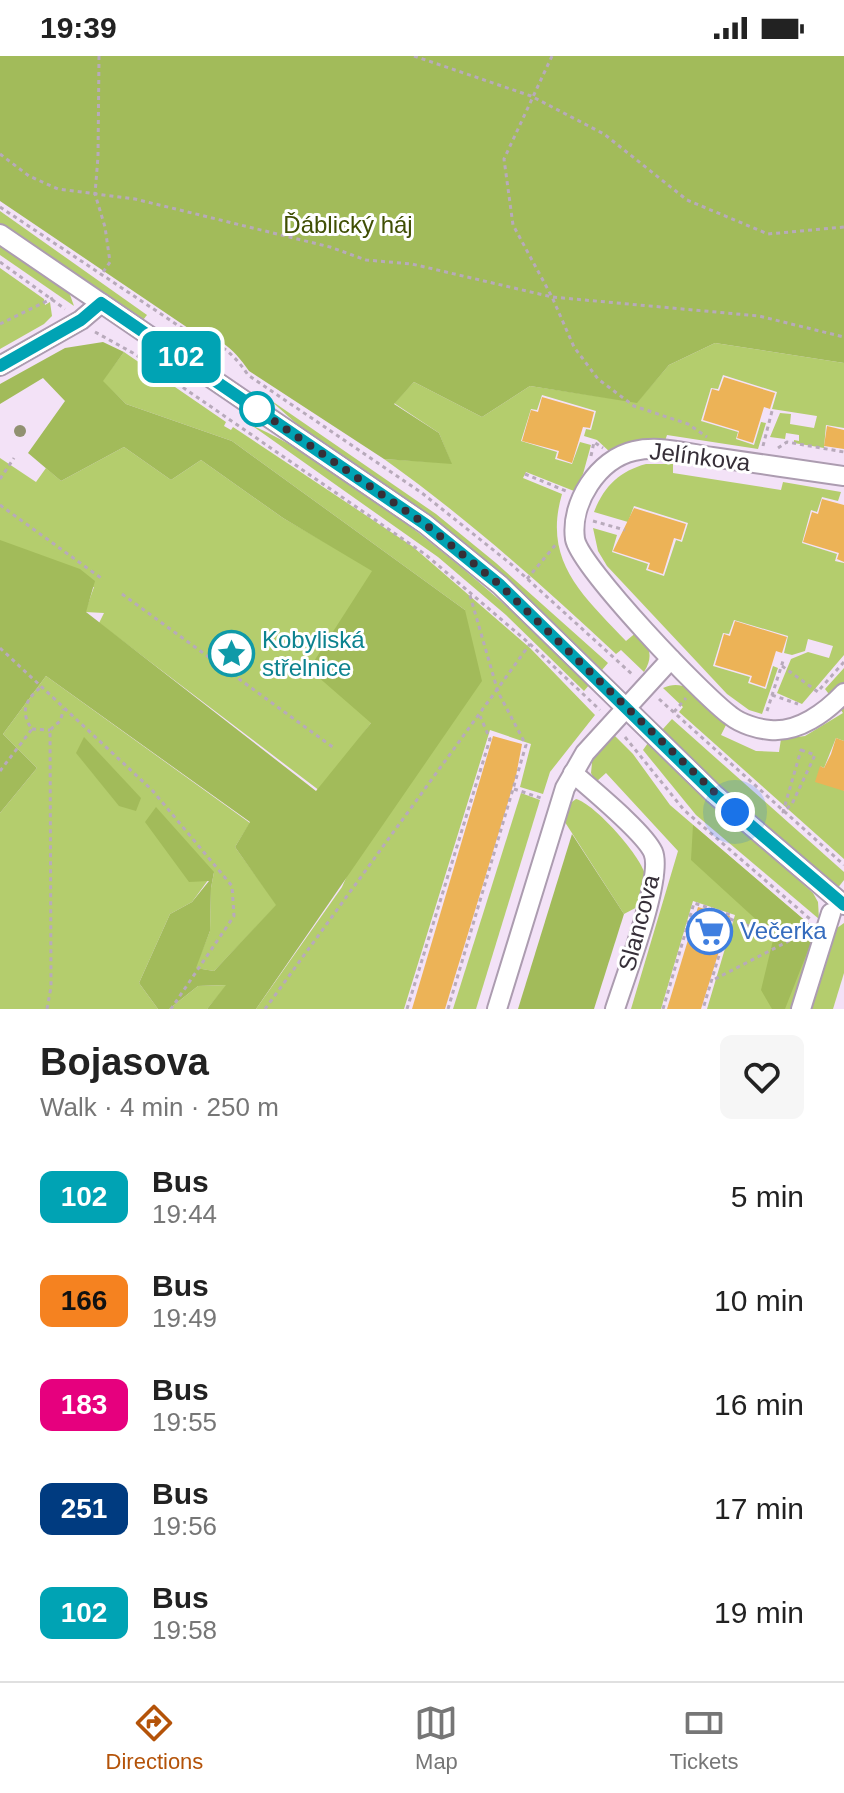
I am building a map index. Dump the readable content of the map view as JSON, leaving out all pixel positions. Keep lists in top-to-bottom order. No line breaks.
{"streets":{"street":["Jelínkova","Slancova"]},"parks":["Ďáblický háj"],"places":{"place":["Kobyliská střelnice"],"supermarket":["Večerka"]},"lines":["bus line 102"],"page":{"status":"19:39","on_map":"102","heading":["Bojasova","Walk · 4 min · 250 m"],"list":[{"mark":"102","name":"Bus","note":"19:44","value":"5 min"},{"mark":"166","name":"Bus","note":"19:49","value":"10 min"},{"mark":"183","name":"Bus","note":"19:55","value":"16 min"},{"mark":"251","name":"Bus","note":"19:56","value":"17 min"},{"mark":"102","name":"Bus","note":"19:58","value":"19 min"}],"tabs":["Directions","Map","Tickets"]}}
